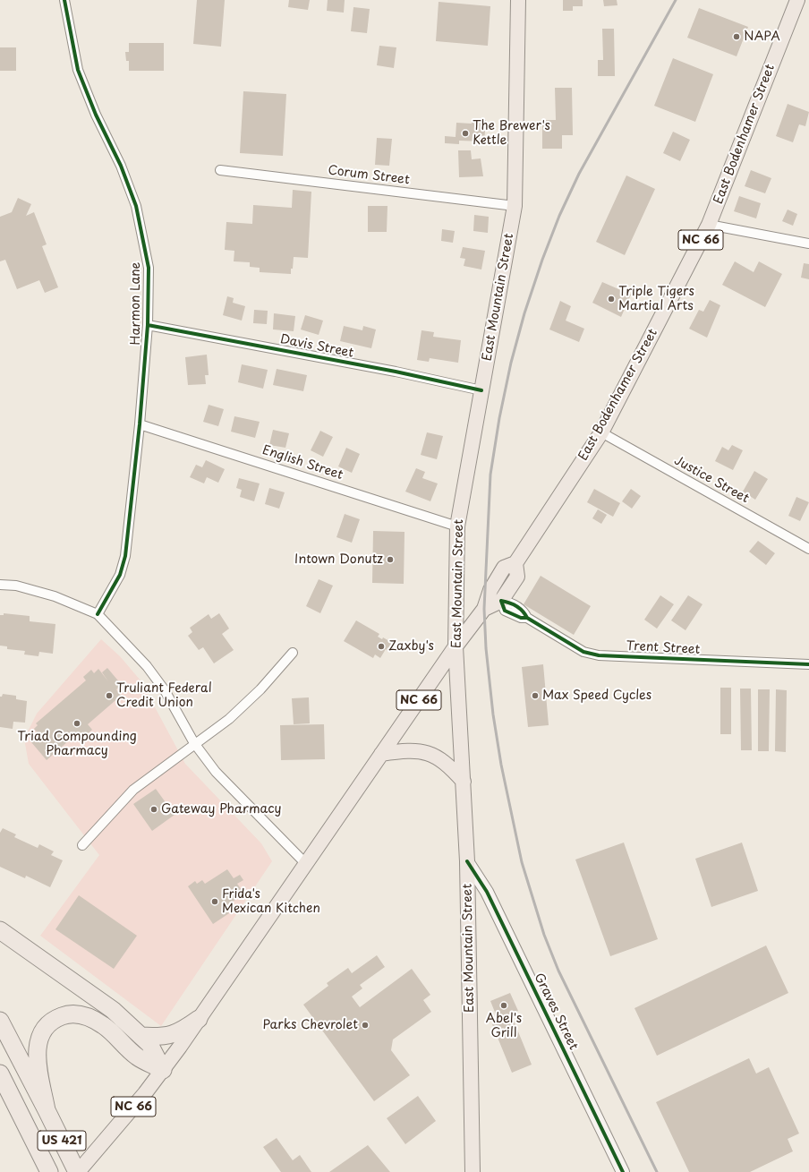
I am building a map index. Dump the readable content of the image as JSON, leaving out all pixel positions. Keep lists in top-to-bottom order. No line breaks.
{"streets":{"highway":["US 421"],"main road":["East Bodenhamer Street","NC 66","East Mountain Street"],"street":["Corum Street","Harmon Lane","Davis Street","English Street","Justice Street","Trent Street","Graves Street"]},"crossings":[["East Bodenhamer Street","NC 66"],["East Bodenhamer Street","East Mountain Street"],["East Bodenhamer Street","Justice Street"],["East Bodenhamer Street","Trent Street"],["Corum Street","East Mountain Street"],["NC 66","East Mountain Street"],["NC 66","US 421"],["East Mountain Street","Davis Street"],["East Mountain Street","English Street"],["East Mountain Street","Graves Street"],["Harmon Lane","Davis Street"],["Harmon Lane","English Street"]],"places":["NAPA","The Brewer's Kettle","Triple Tigers Martial Arts","Intown Donutz","Zaxby's","Truliant Federal Credit Union","Max Speed Cycles","Triad Compounding Pharmacy","Gateway Pharmacy","Frida's Mexican Kitchen","Abel's Grill","Parks Chevrolet"]}
